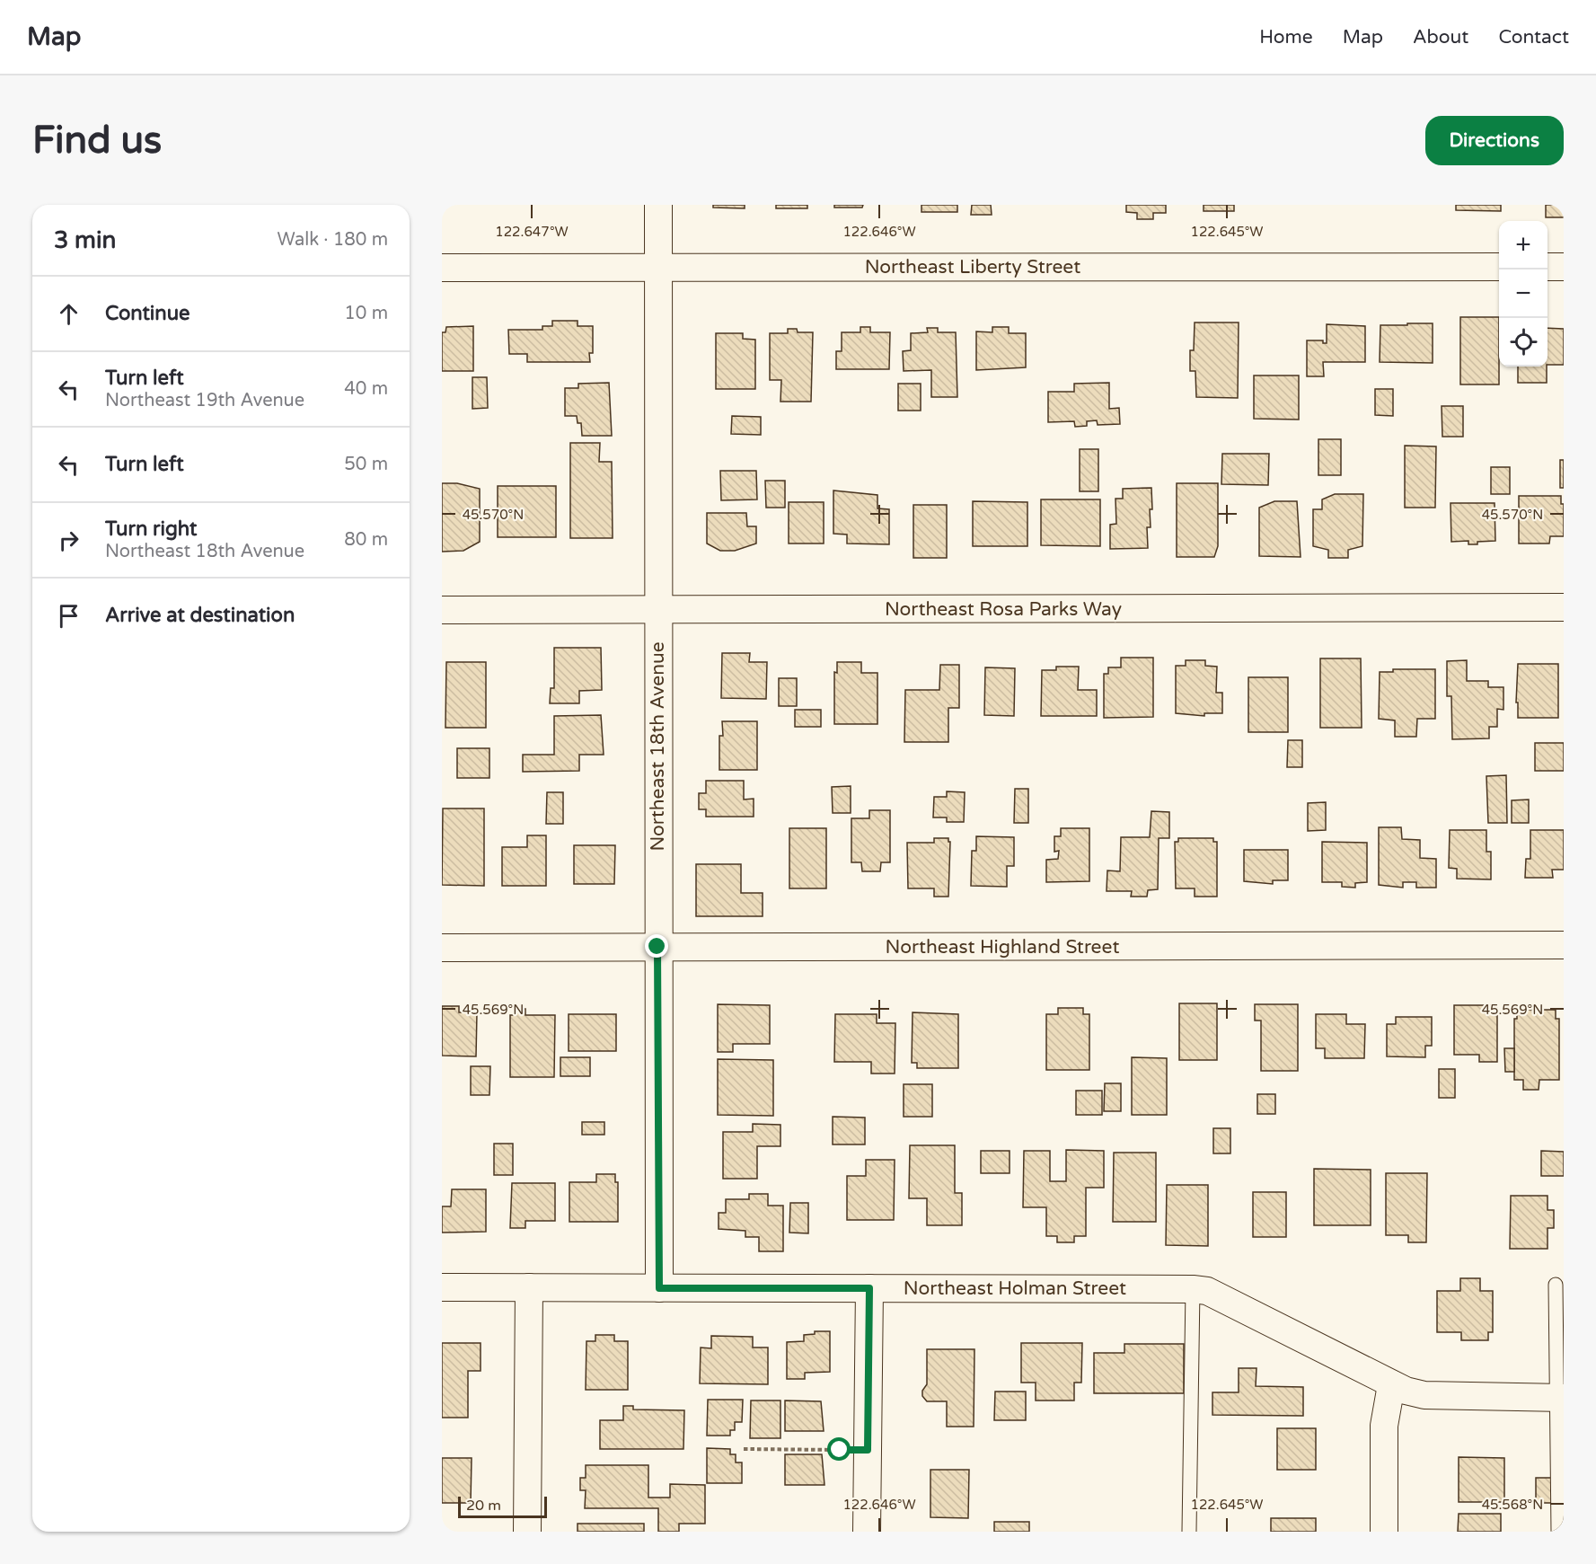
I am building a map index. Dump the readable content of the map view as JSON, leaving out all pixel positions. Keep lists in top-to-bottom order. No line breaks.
{"streets":{"street":["Northeast Liberty Street","Northeast Rosa Parks Way","Northeast 18th Avenue","Northeast Highland Street","Northeast Holman Street"]},"crossings":[["Northeast Liberty Street","Northeast 18th Avenue"],["Northeast Rosa Parks Way","Northeast 18th Avenue"],["Northeast 18th Avenue","Northeast Highland Street"],["Northeast 18th Avenue","Northeast Holman Street"]],"scale_bar":"20 m","page":{"header":"Map","nav":["Home","Map","About","Contact"],"buttons":"Directions","title":"Find us","heading":["3 min","Walk · 180 m"],"map_buttons":["+","−"],"list":[["Continue","10 m"],["Turn left","Northeast 19th Avenue","40 m"],["Turn left","50 m"],["Turn right","Northeast 18th Avenue","80 m"],"Arrive at destination"],"scale":"20 m"},"coordinates":["122.647°W","122.646°W","122.645°W","45.570°N","45.569°N","45.568°N"]}
